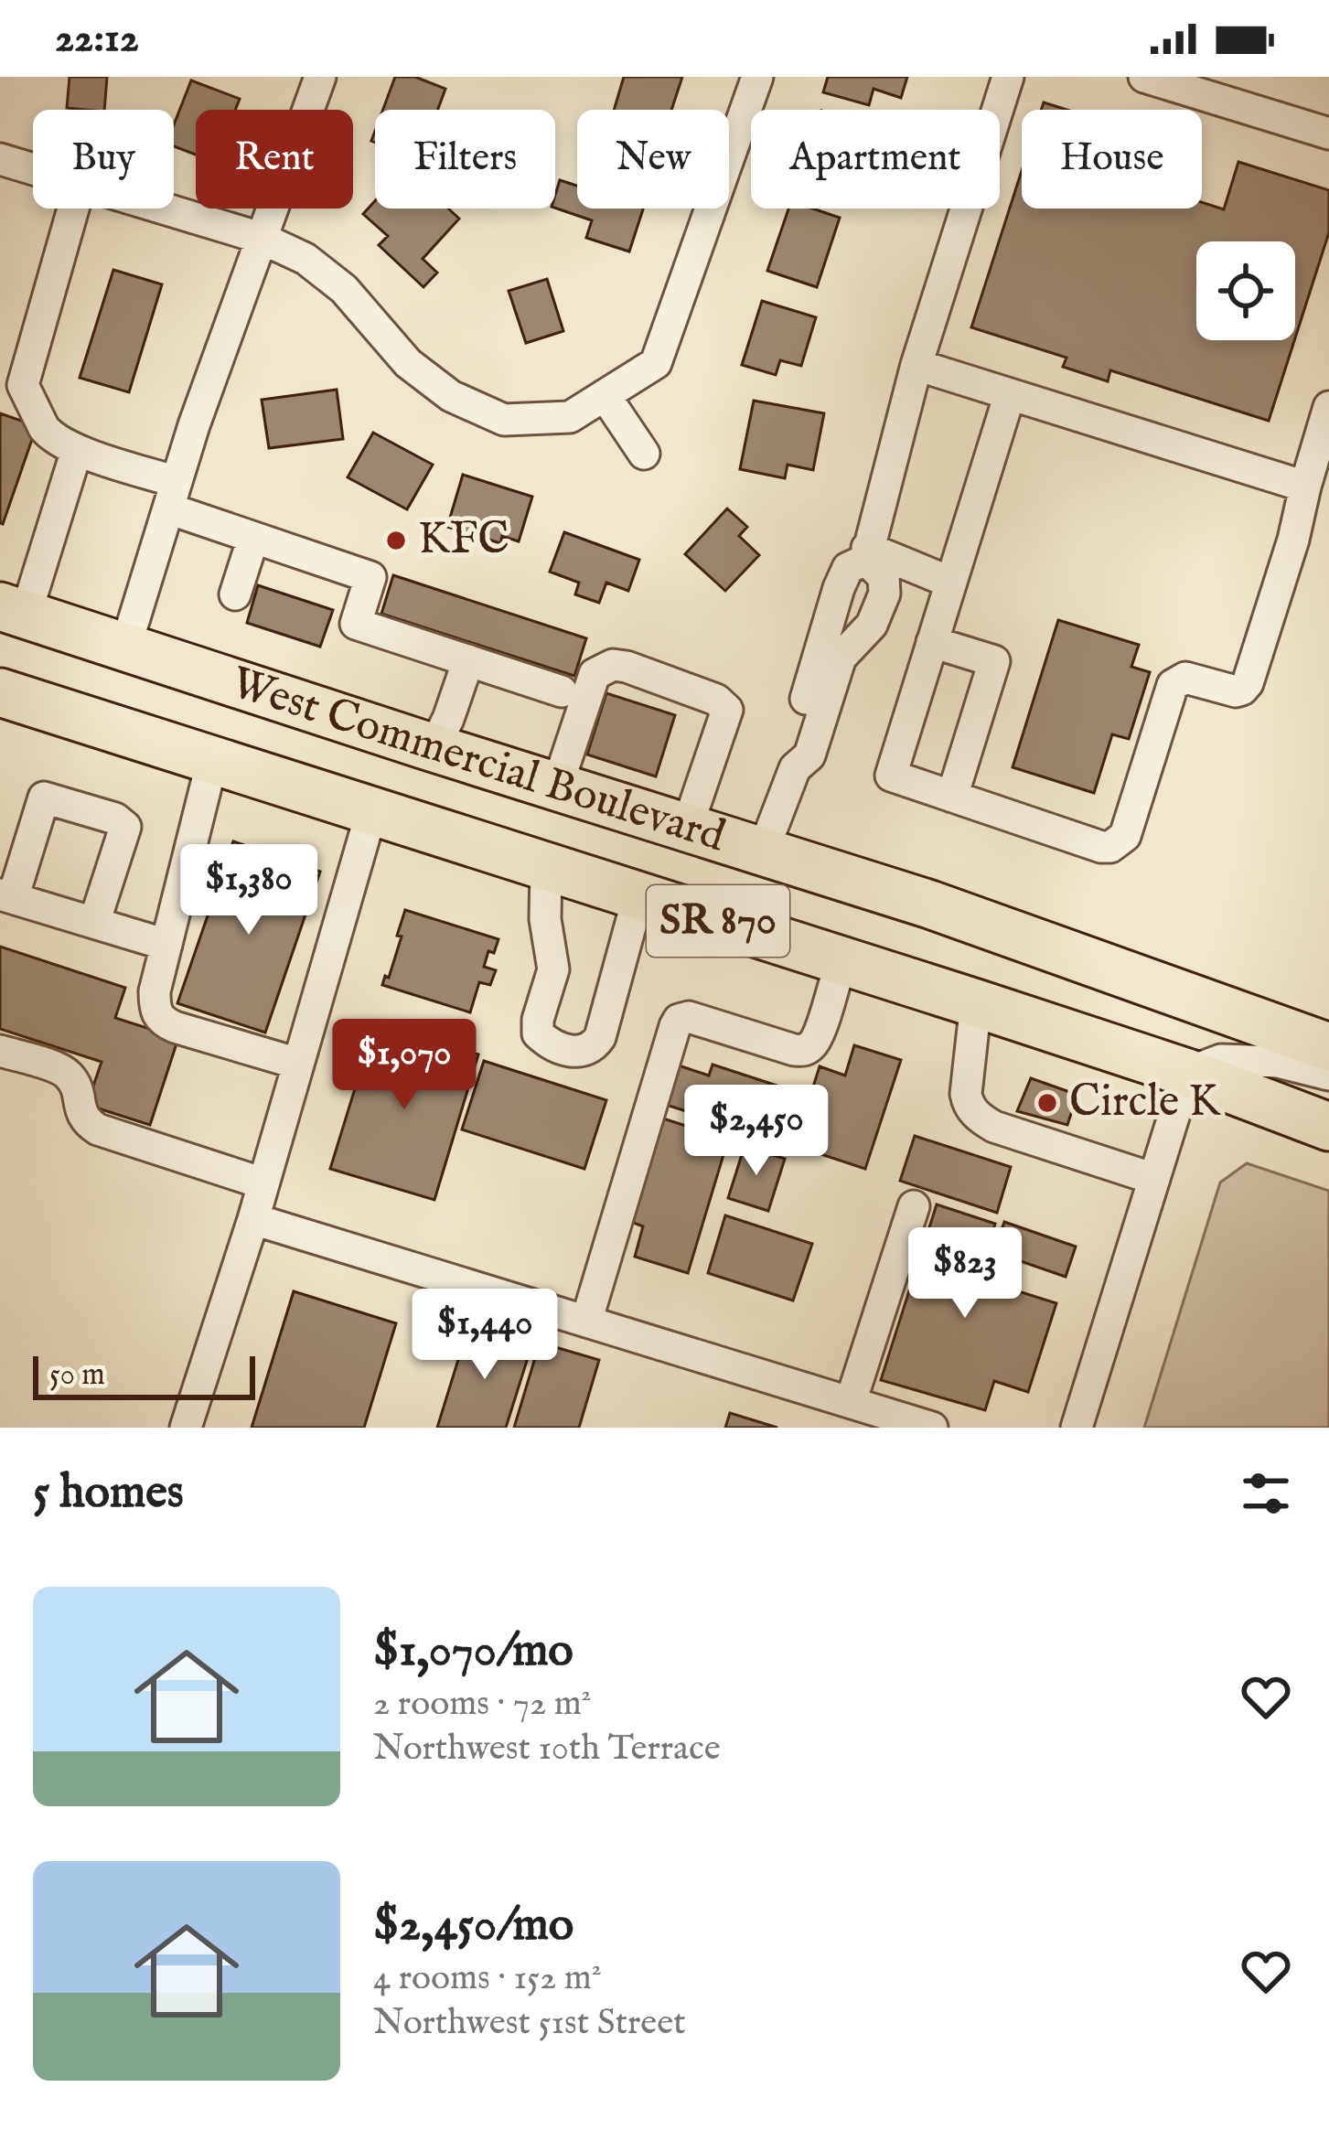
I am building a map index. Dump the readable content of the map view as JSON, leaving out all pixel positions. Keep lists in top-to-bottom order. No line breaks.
{"streets":{"highway":["West Commercial Boulevard","SR 870"]},"places":["KFC","Circle K"],"scale_bar":"50 m","page":{"status":"22:12","chip":["Buy","Rent","Filters","New","Apartment","House"],"price":["$1,380","$1,070","$2,450","$823","$1,440"],"scale":"50 m","heading":"5 homes","list":[{"name":"$1,070/mo","note":"2 rooms · 72 m² · Northwest 10th Terrace"},{"name":"$2,450/mo","note":"4 rooms · 152 m² · Northwest 51st Street"}]}}
